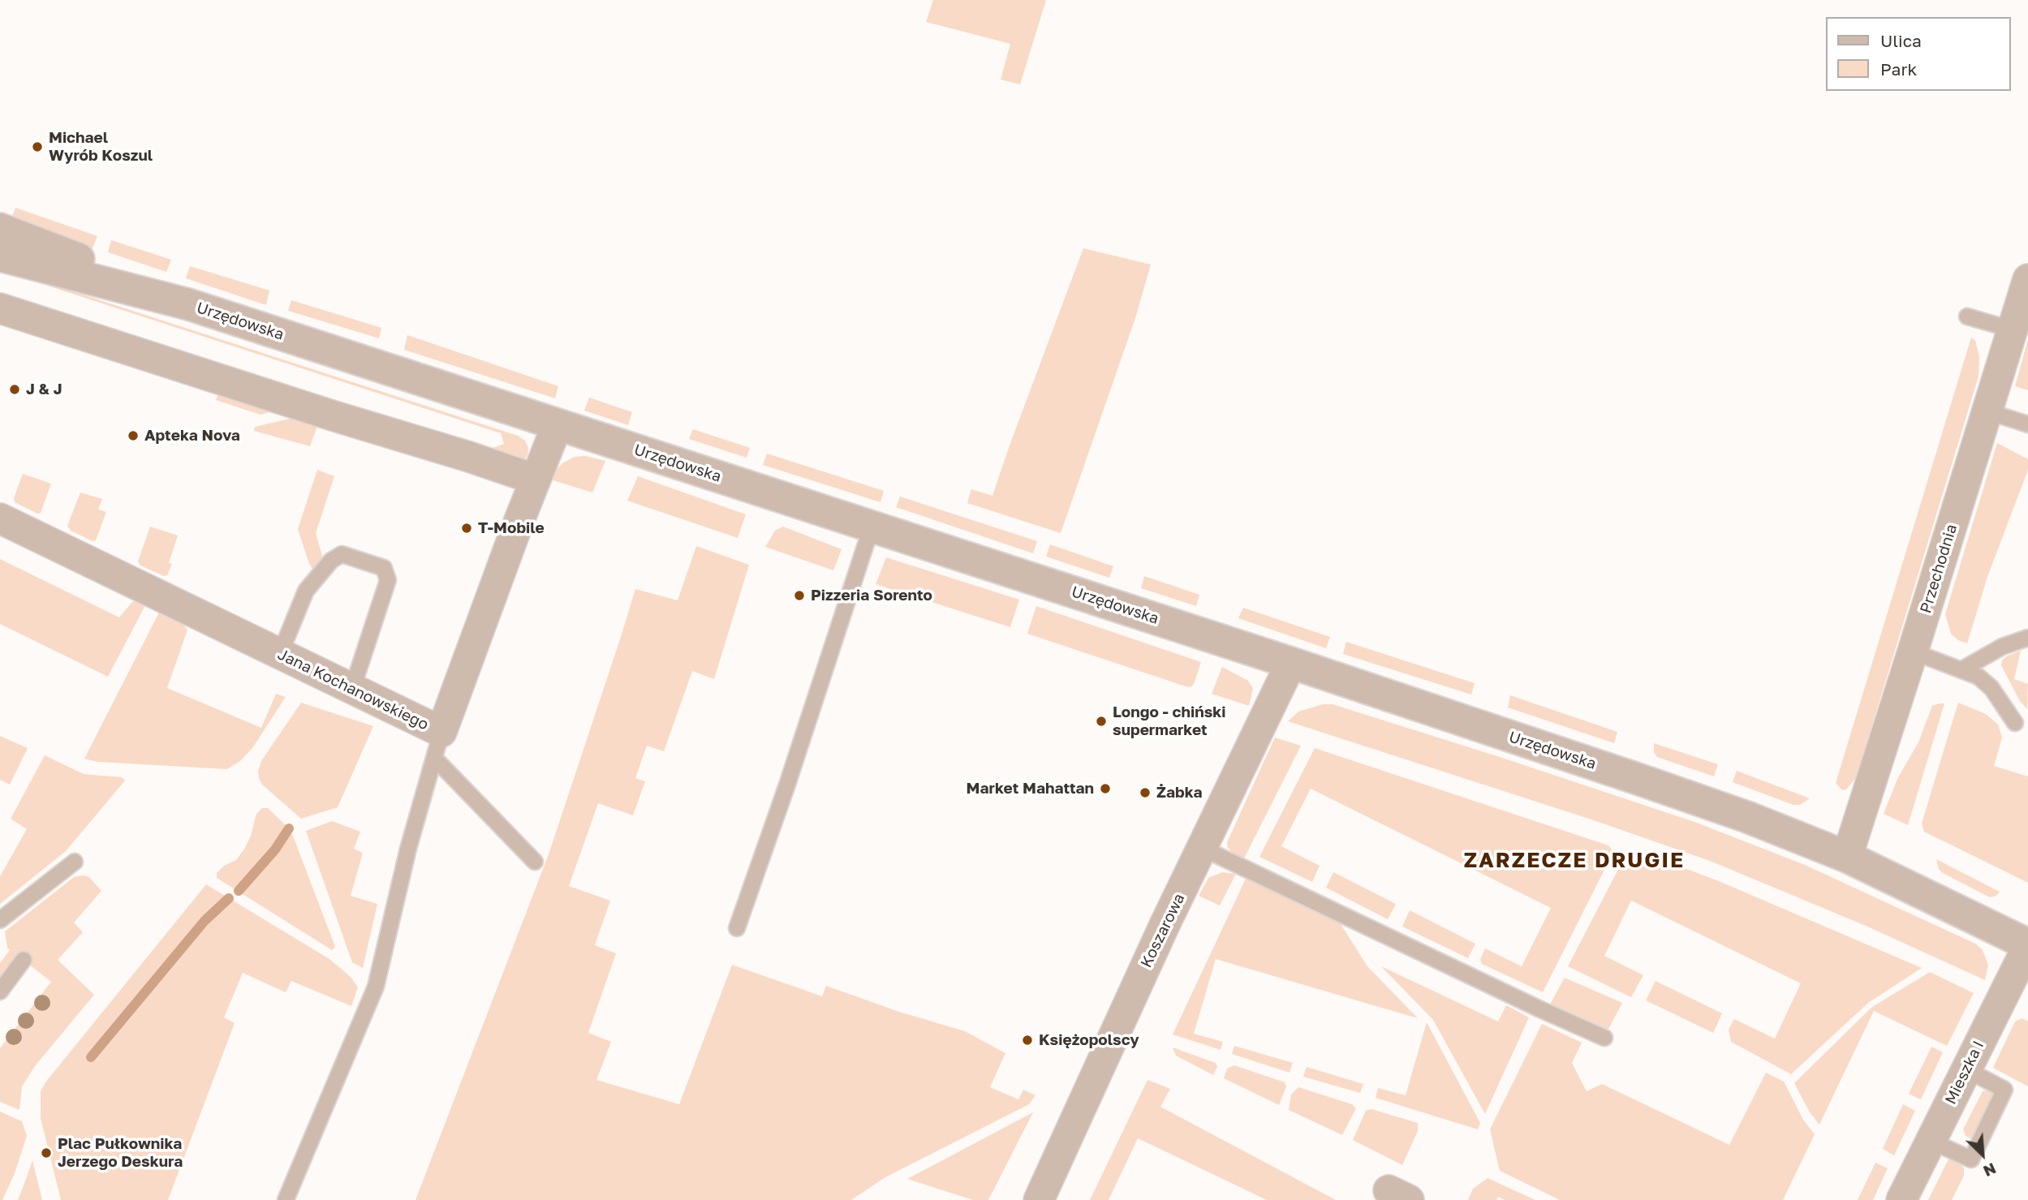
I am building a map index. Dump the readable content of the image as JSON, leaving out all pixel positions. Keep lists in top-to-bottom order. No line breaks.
{"streets":{"street":["Urzędowska","Przechodnia","Jana Kochanowskiego","Koszarowa","Mieszka I"]},"crossings":[["Urzędowska","Przechodnia"],["Urzędowska","Jana Kochanowskiego"],["Urzędowska","Koszarowa"],["Urzędowska","Mieszka I"]],"districts":["ZARZECZE DRUGIE"],"places":["Michael Wyrób Koszul","J & J","Apteka Nova","T-Mobile","Pizzeria Sorento","Longo - chiński supermarket","Market Mahattan","Żabka","Księżopolscy","Plac Pułkownika Jerzego Deskura"],"legend":["Ulica","Park"],"north":"bottom right"}
